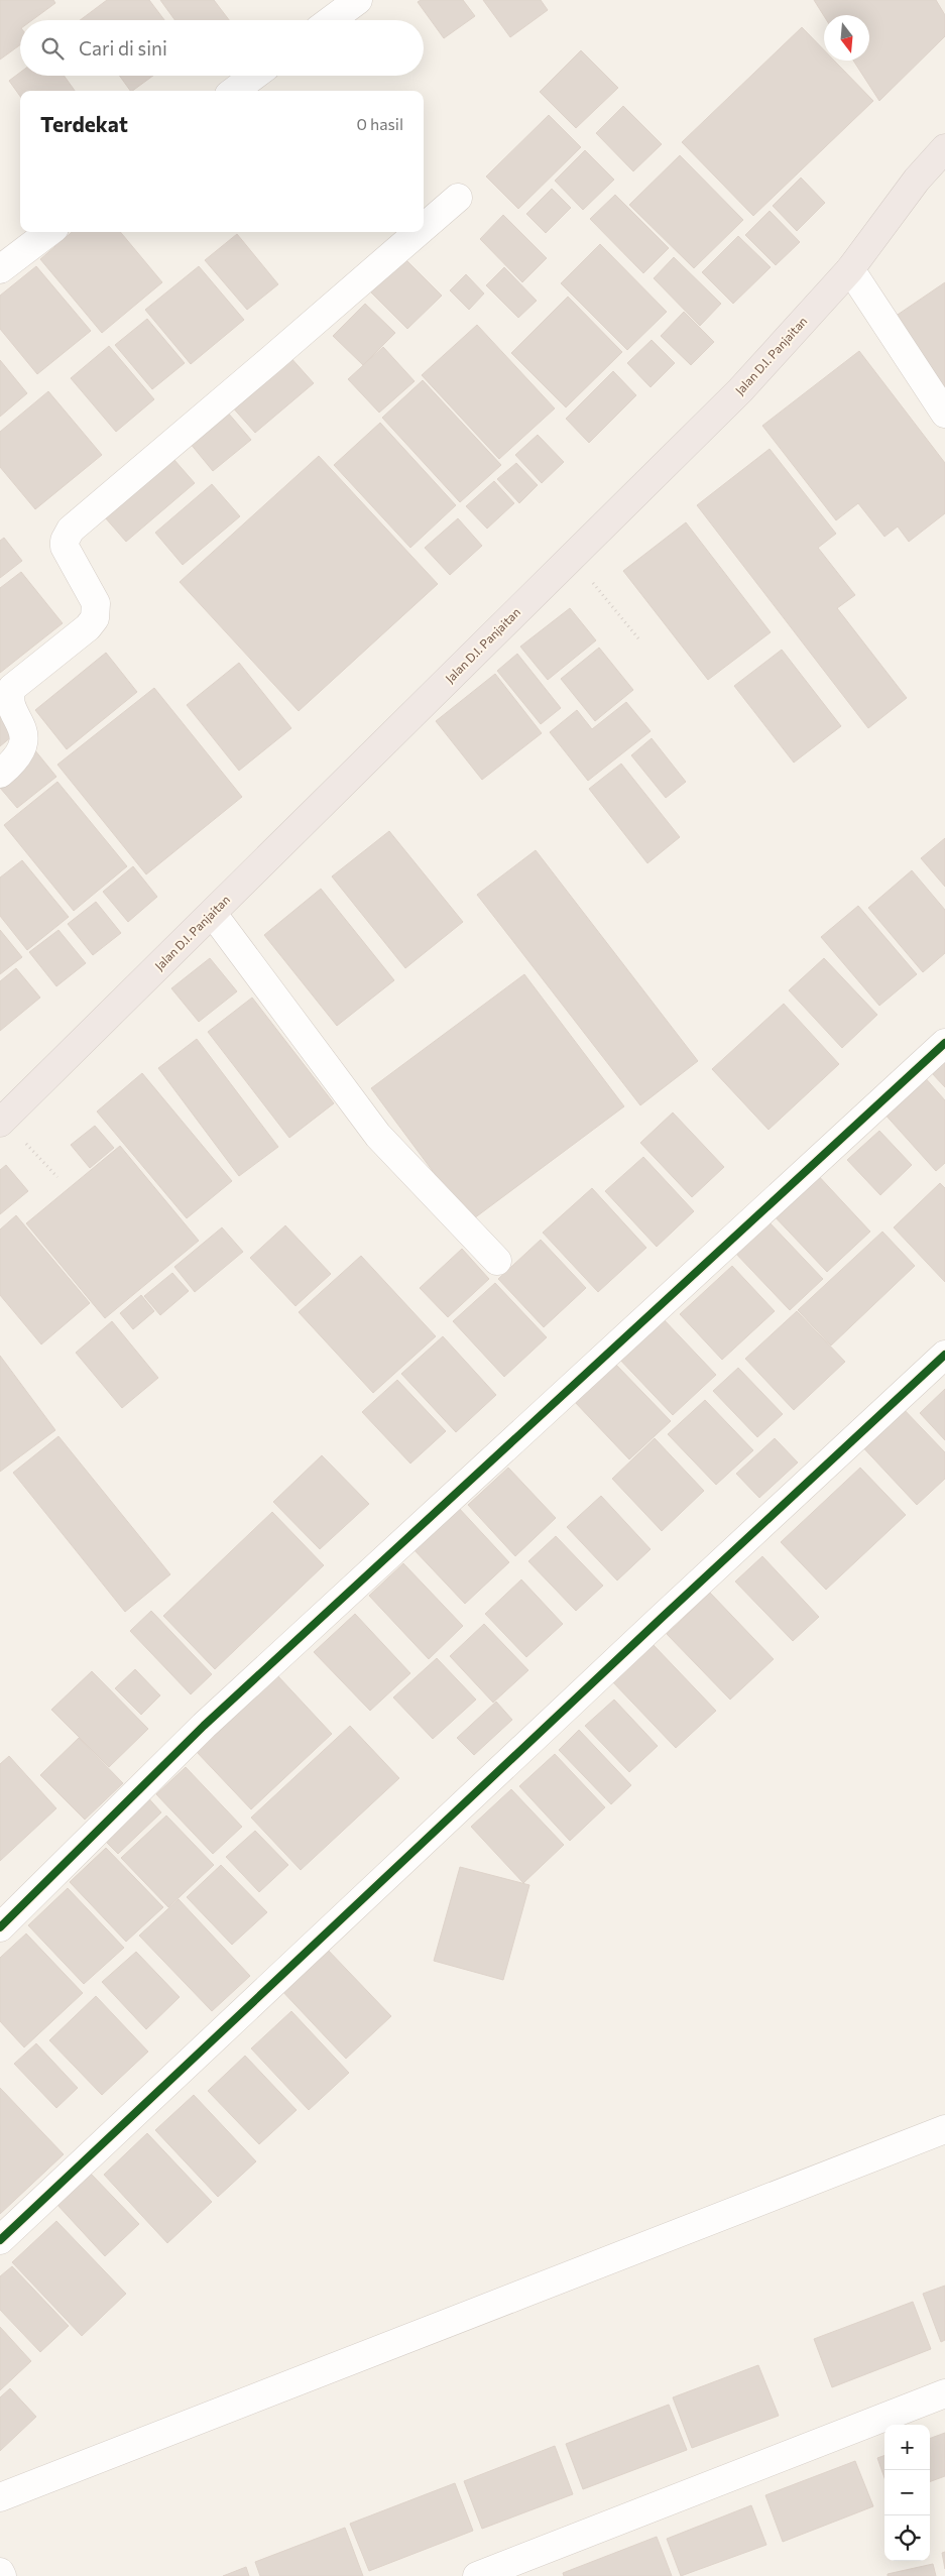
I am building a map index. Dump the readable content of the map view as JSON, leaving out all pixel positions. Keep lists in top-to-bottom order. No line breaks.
{"streets":{"highway":["Jalan D.I. Panjaitan"]},"north":"bottom","page":{"search":"Cari di sini","heading":["Terdekat","0 hasil"],"map_buttons":["+","−"]}}
